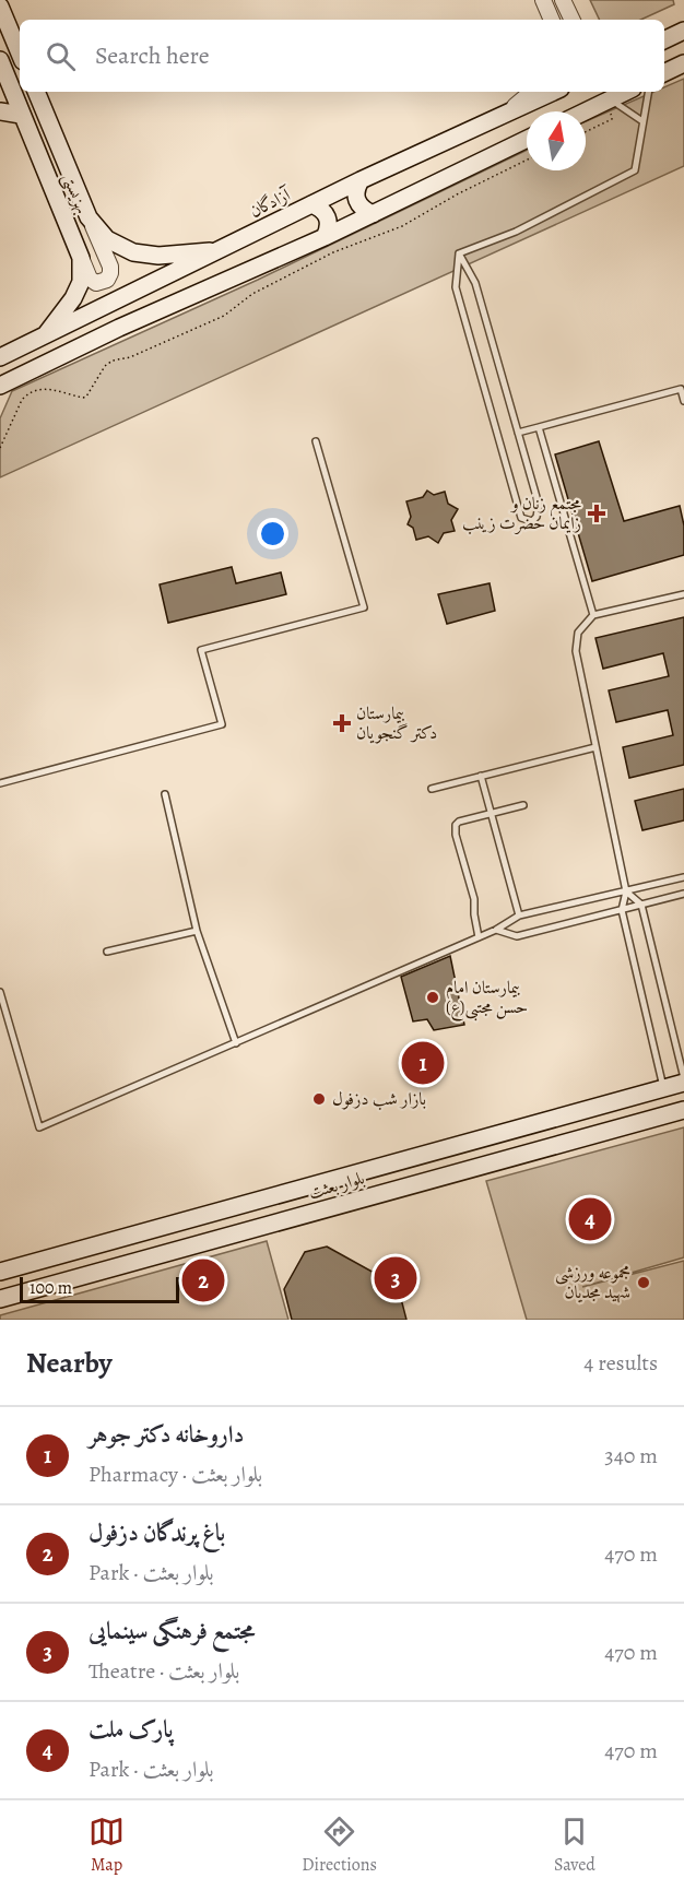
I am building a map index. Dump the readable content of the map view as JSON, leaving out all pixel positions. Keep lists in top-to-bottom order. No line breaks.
{"streets":{"main road":["بهزیستی","آزادگان","بلوار بعثت"]},"crossings":[["بهزیستی","آزادگان"]],"places":{"health":["مجتمع زنان و زایمان حضرت زینب","بیمارستان دکتر گنجویان"],"other":["بیمارستان امام حسن مجتبی(ع)","بازار شب دزفول","مجموعه ورزشی شهید مجدیان"]},"scale_bar":"100 m","north":"top","page":{"search":"Search here","pins":["1","4","3","2"],"scale":"100 m","heading":["Nearby","4 results"],"list":[{"mark":"1","name":"داروخانه دکتر جوهر","note":"Pharmacy · بلوار بعثت","value":"340 m"},{"mark":"2","name":"باغ پرندگان دزفول","note":"Park · بلوار بعثت","value":"470 m"},{"mark":"3","name":"مجتمع فرهنگی سینمایی","note":"Theatre · بلوار بعثت","value":"470 m"},{"mark":"4","name":"پارک ملت","note":"Park · بلوار بعثت","value":"470 m"}],"nav":["Map","Directions","Saved"]}}
